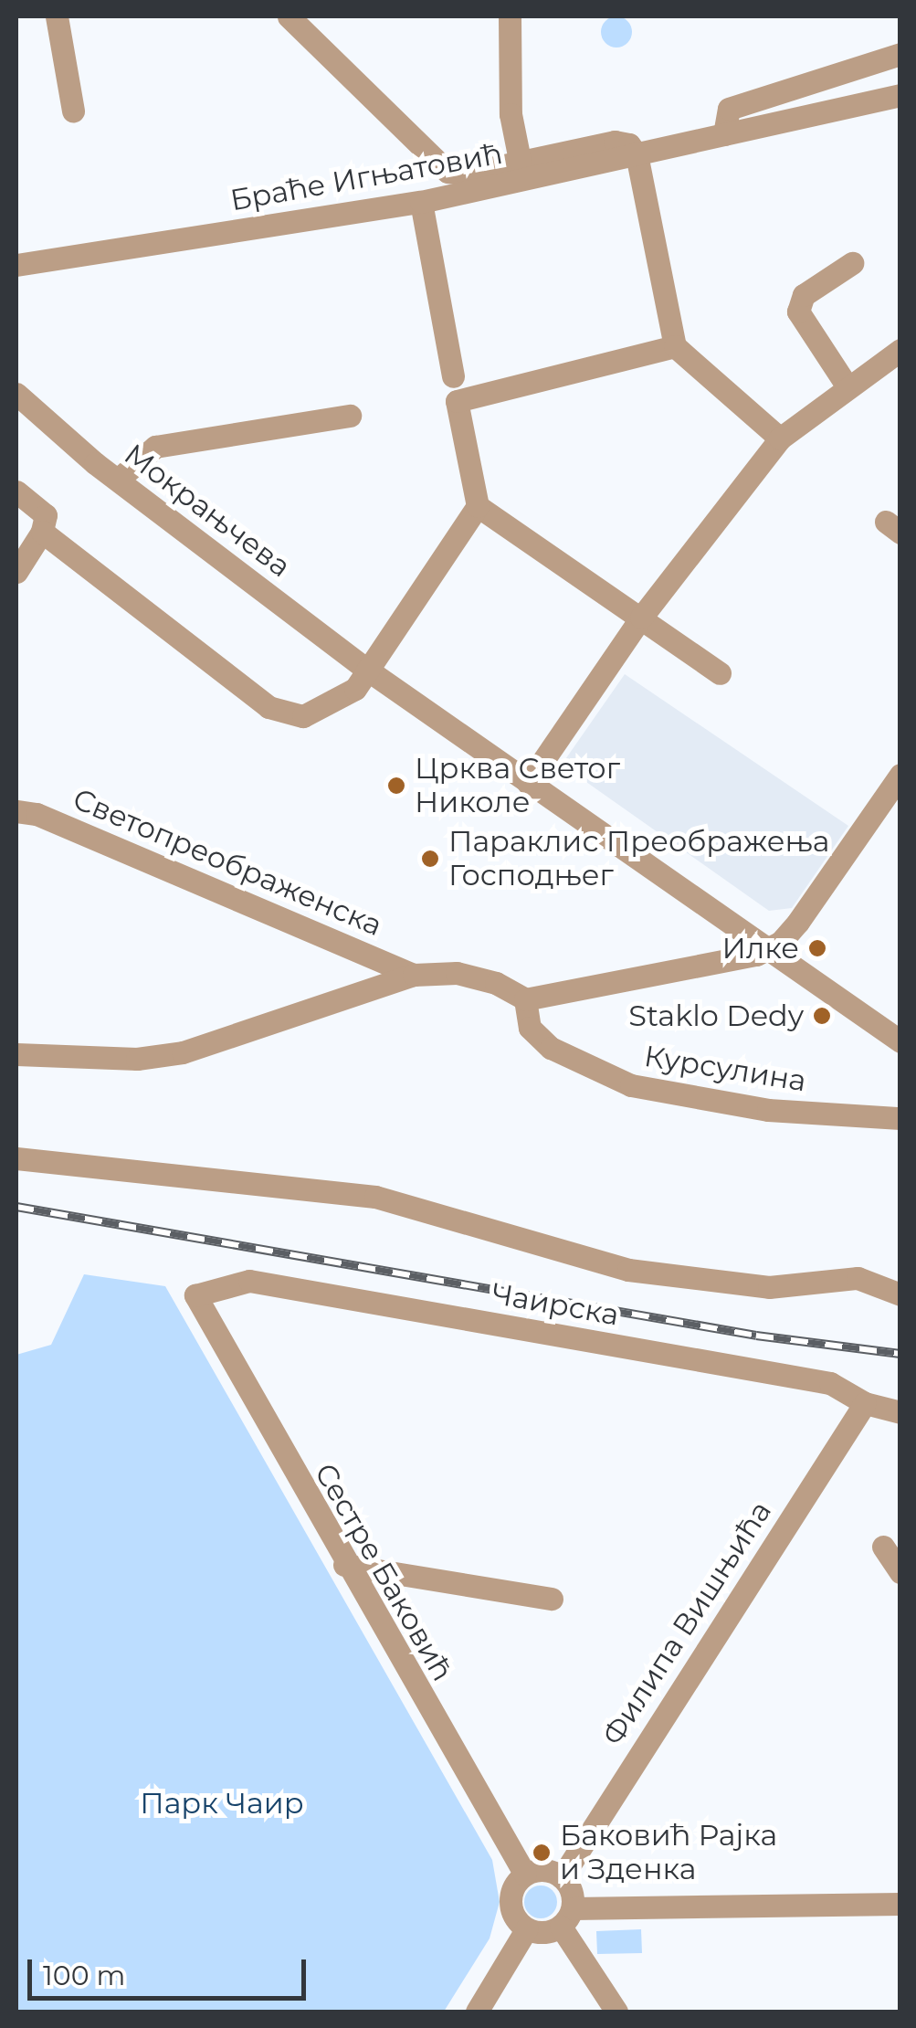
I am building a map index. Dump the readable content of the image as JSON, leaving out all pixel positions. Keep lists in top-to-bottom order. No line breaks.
{"streets":{"street":["Браће Игњатовић","Мокрањчева","Светопреображенска","Курсулина","Чаирска","Сестре Баковић","Филипа Вишњића"]},"crossings":[["Чаирска","Сестре Баковић"],["Чаирска","Филипа Вишњића"],["Сестре Баковић","Филипа Вишњића"]],"parks":["Парк Чаир"],"places":["Црква Светог Николе","Параклис Преображења Господњег","Илке","Staklo Dedy","Баковић Рајка и Зденка"],"scale_bar":"100 m"}
